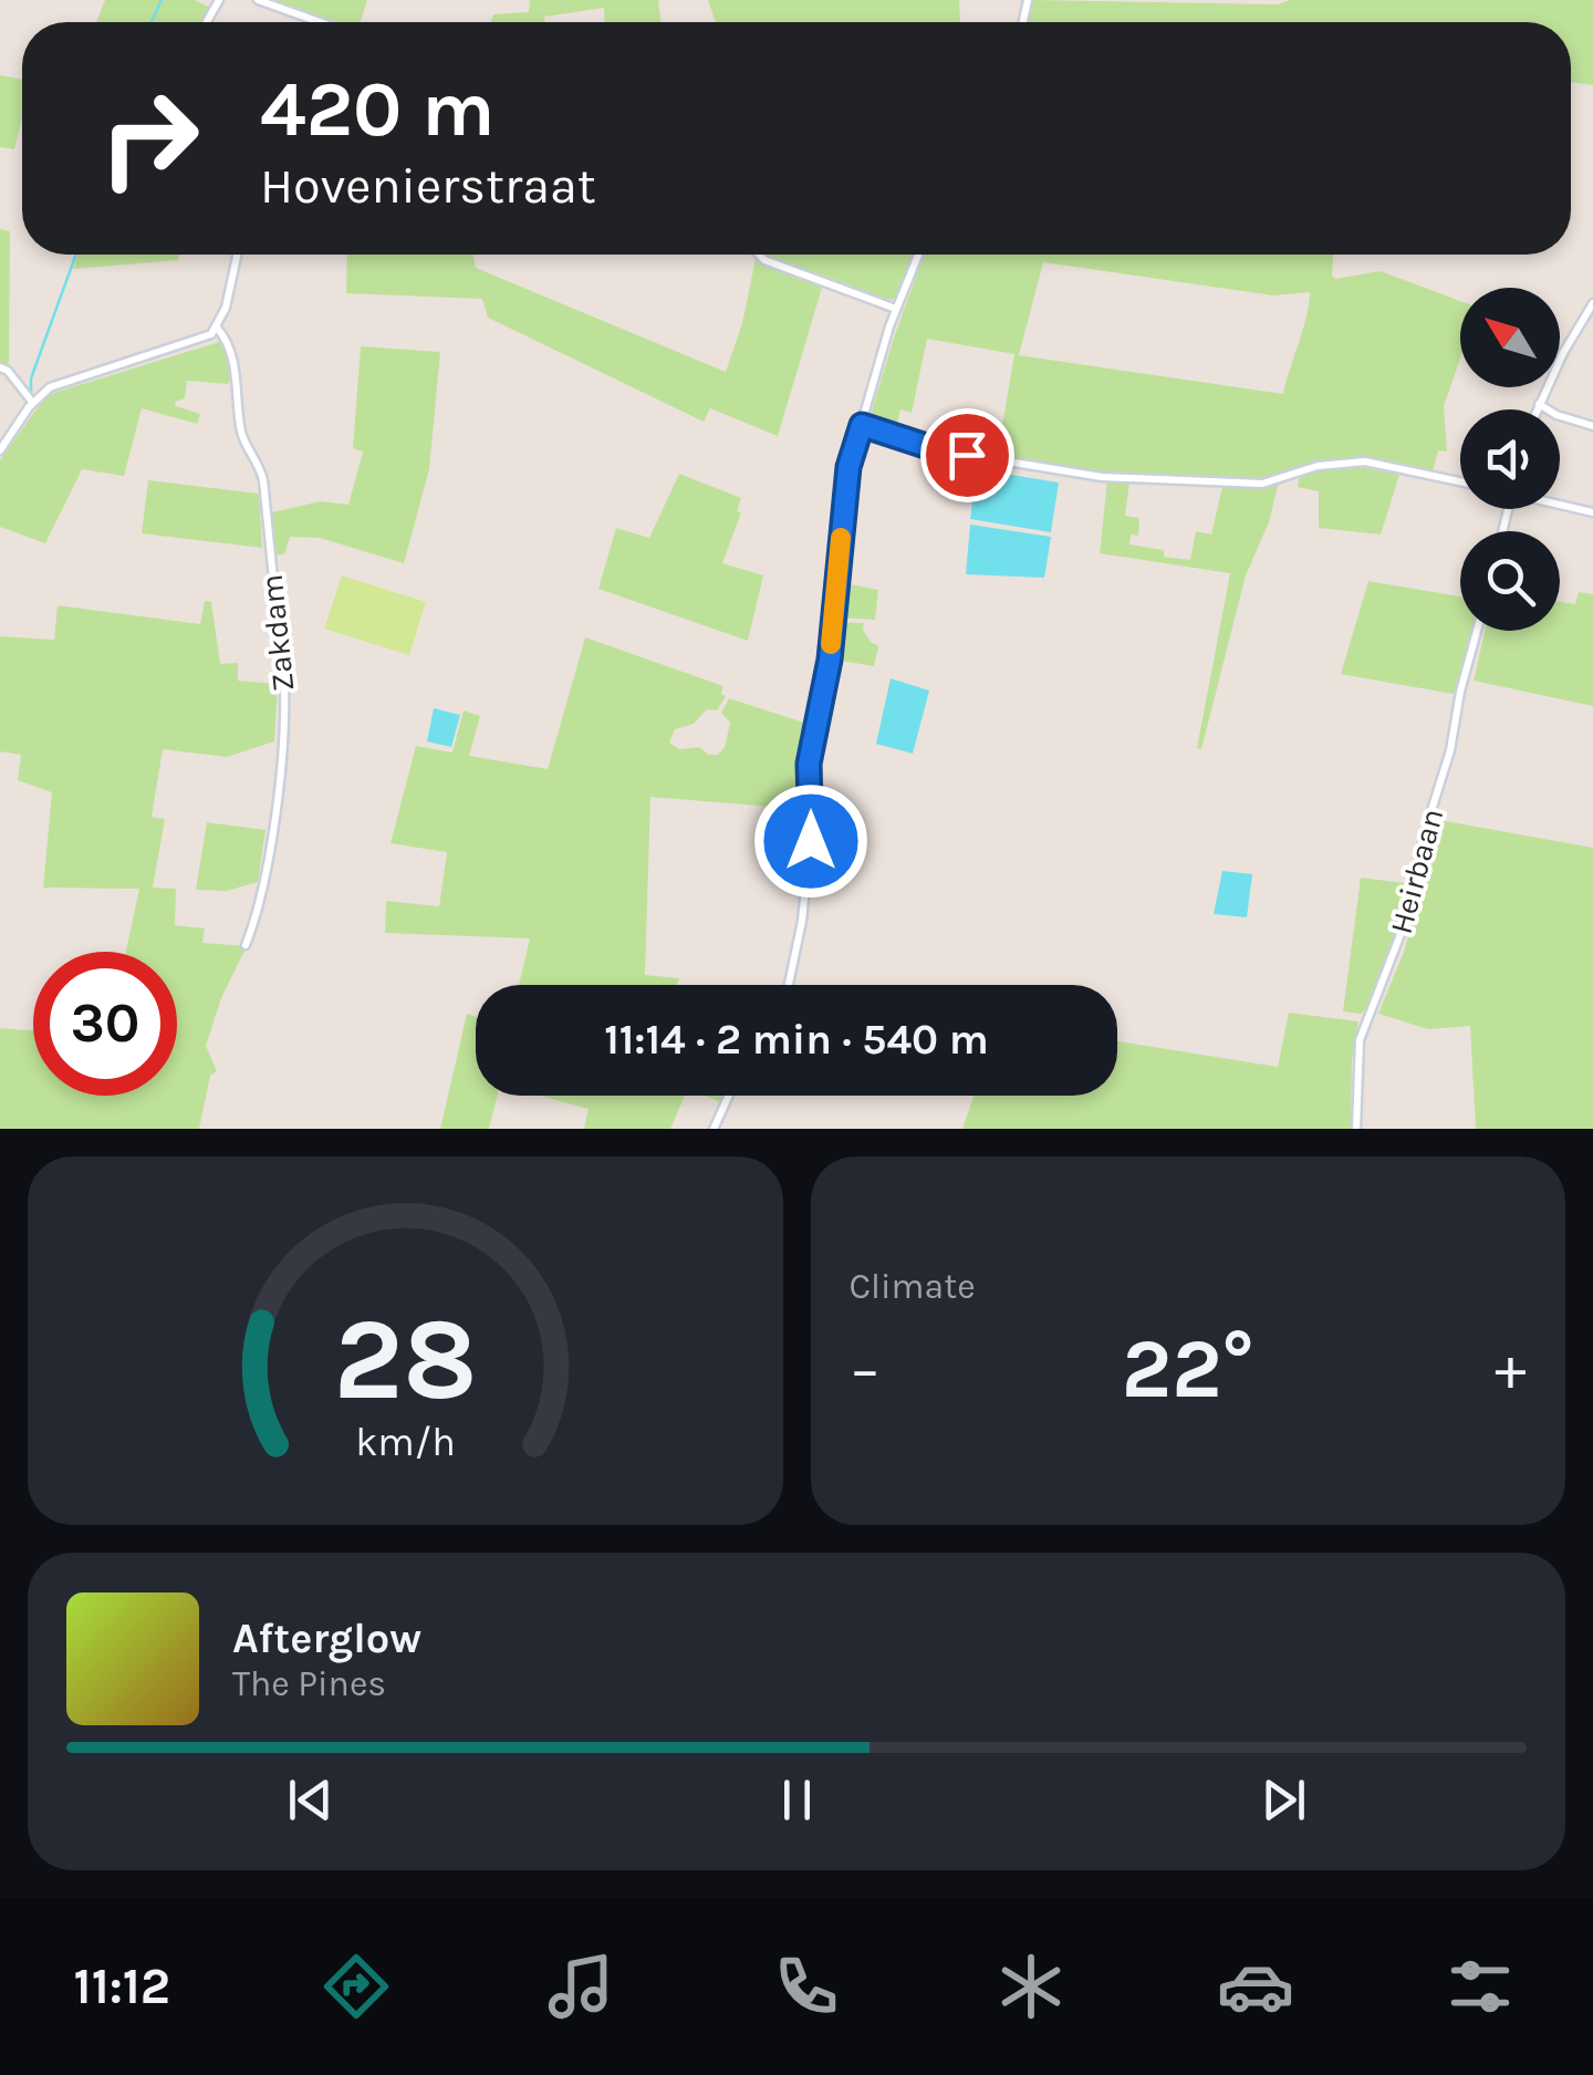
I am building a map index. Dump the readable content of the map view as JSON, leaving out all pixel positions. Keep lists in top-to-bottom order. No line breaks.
{"streets":{"street":["Zakdam","Heirbaan"]},"north":"top left","page":{"turn":["420 m","Hovenierstraat"],"limit":"30","trip":"11:14 · 2 min · 540 m","tile":"Climate","heat":["−","22°","+"],"song":["Afterglow","The Pines"],"tabs":"11:12","gauge":["28","km/h"]}}
